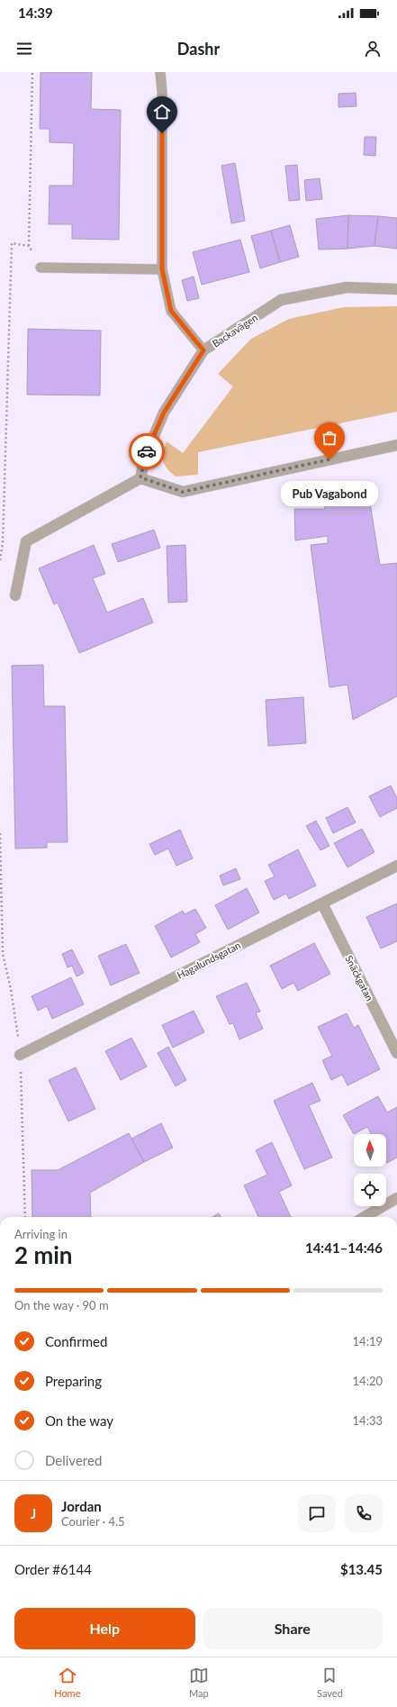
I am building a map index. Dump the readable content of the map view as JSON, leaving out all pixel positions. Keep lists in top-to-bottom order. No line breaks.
{"streets":{"street":["Backavägen","Hagalundsgatan","Snäckgatan"]},"crossings":[["Hagalundsgatan","Snäckgatan"]],"places":["Pub Vagabond"],"north":"top","page":{"status":"14:39","header":"Dashr","bubble":"Pub Vagabond","heading":["2 min","Arriving in","14:41–14:46"],"panel":["Jordan","Courier · 4.5","Order #6144","$13.45"],"bar":"On the way · 90 m","list":[["Confirmed","14:19"],["Preparing","14:20"],["On the way","14:33"],"Delivered"],"round":"J","buttons":["Help","Share"],"tabs":["Home","Map","Saved"]}}
